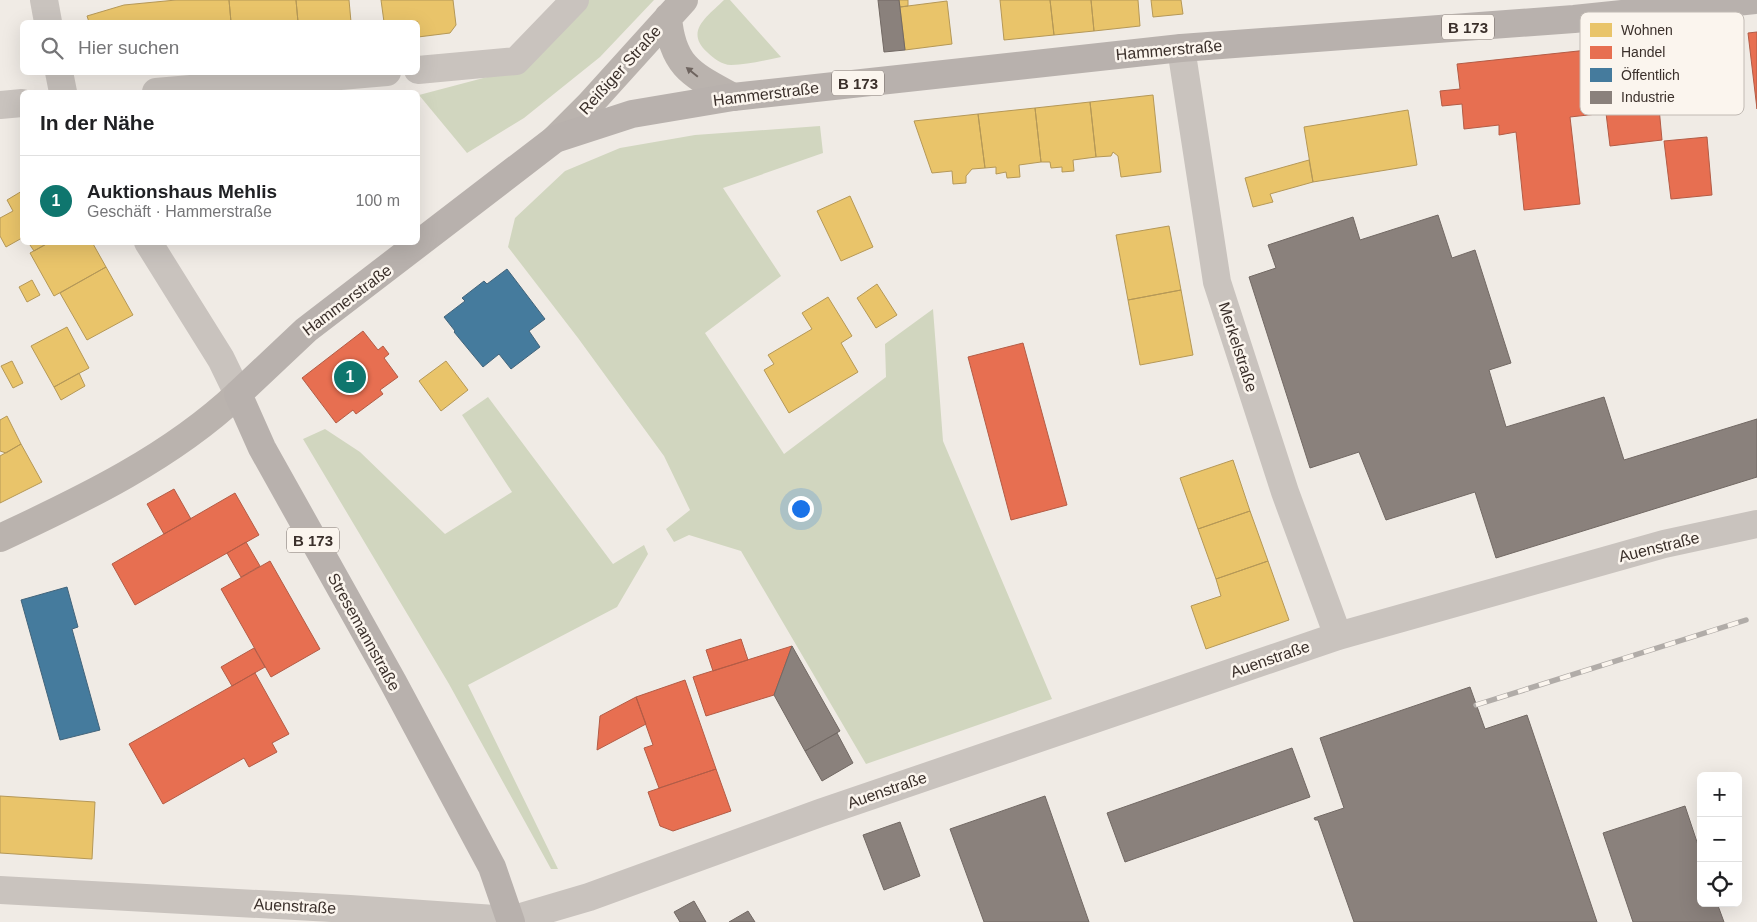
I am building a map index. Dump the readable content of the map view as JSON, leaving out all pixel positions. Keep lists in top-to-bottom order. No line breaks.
{"streets":{"main road":["B 173","Hammerstraße","Stresemannstraße"],"street":["Reißiger Straße","Merkelstraße","Auenstraße"]},"crossings":[["Hammerstraße","Reißiger Straße"],["Hammerstraße","Merkelstraße"],["Hammerstraße","Stresemannstraße"],["Merkelstraße","Auenstraße"],["Auenstraße","Stresemannstraße"]],"legend":["Wohnen","Handel","Öffentlich","Industrie"],"page":{"search":"Hier suchen","heading":"In der Nähe","list":[{"mark":"1","name":"Auktionshaus Mehlis","note":"Geschäft · Hammerstraße","value":"100 m"}],"pins":"1","map_buttons":["+","−"]}}
